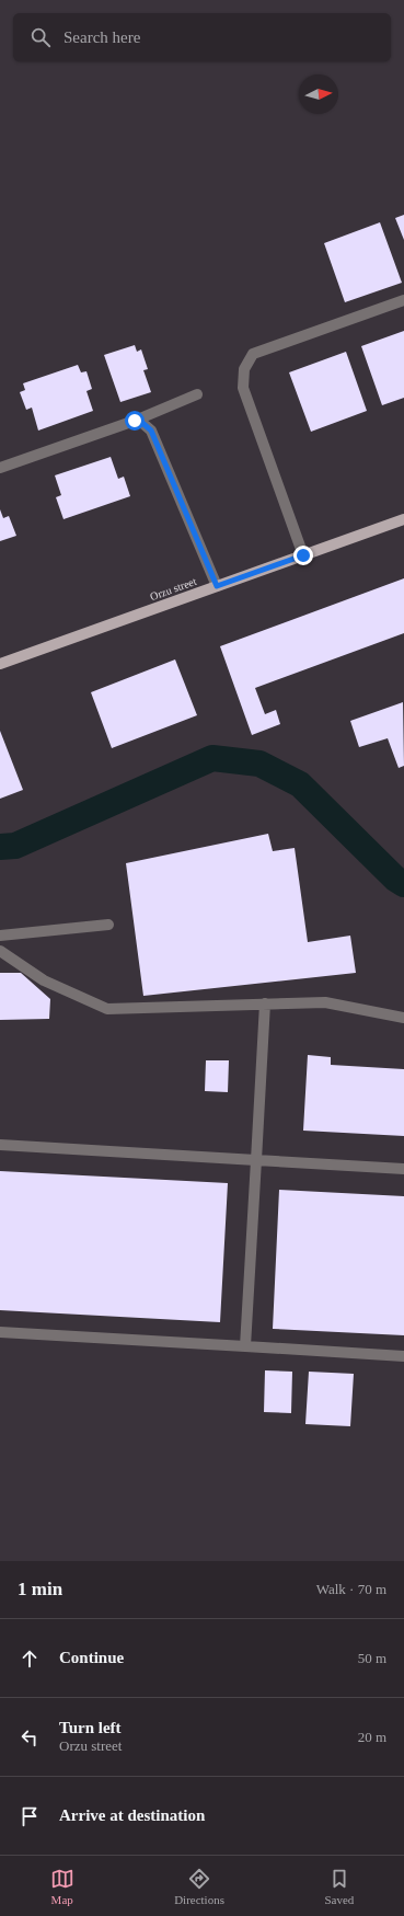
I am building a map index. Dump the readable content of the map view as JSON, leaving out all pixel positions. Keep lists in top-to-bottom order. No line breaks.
{"streets":{"main road":["Orzu street"]},"north":"right","page":{"search":"Search here","heading":["1 min","Walk · 70 m"],"list":[["Continue","50 m"],["Turn left","Orzu street","20 m"],"Arrive at destination"],"nav":["Map","Directions","Saved"]}}
